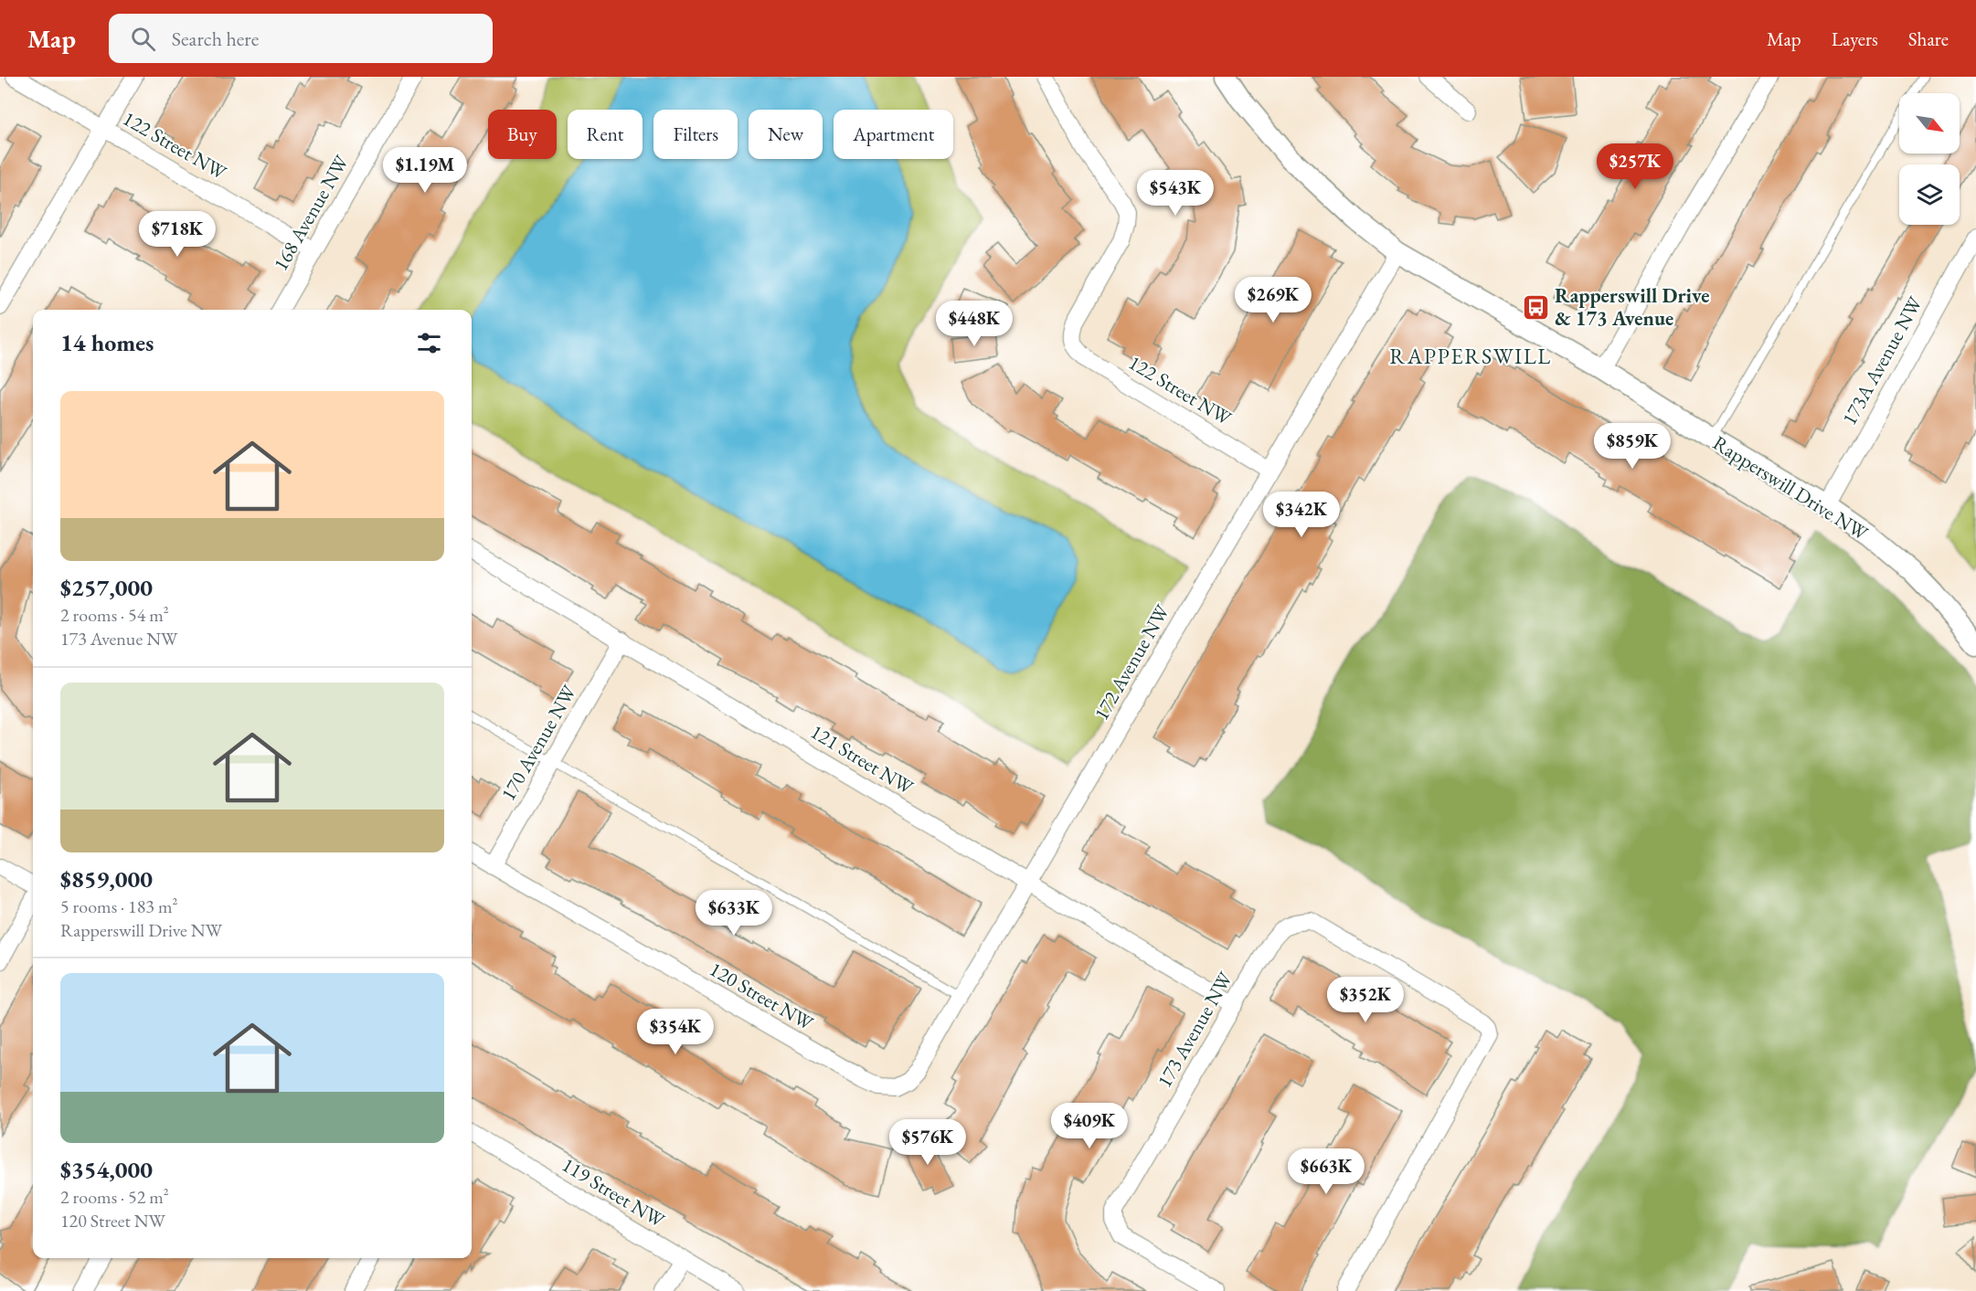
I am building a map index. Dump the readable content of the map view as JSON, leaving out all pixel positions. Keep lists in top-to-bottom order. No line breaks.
{"streets":{"street":["122 Street NW","168 Avenue NW","173A Avenue NW","Rapperswill Drive NW","172 Avenue NW","170 Avenue NW","121 Street NW","120 Street NW","173 Avenue NW","119 Street NW"]},"crossings":[["122 Street NW","168 Avenue NW"],["122 Street NW","172 Avenue NW"],["173A Avenue NW","Rapperswill Drive NW"],["Rapperswill Drive NW","172 Avenue NW"],["172 Avenue NW","121 Street NW"],["172 Avenue NW","120 Street NW"],["170 Avenue NW","121 Street NW"],["170 Avenue NW","120 Street NW"],["121 Street NW","173 Avenue NW"]],"districts":["RAPPERSWILL"],"places":{"bus stop":["Rapperswill Drive & 173 Avenue"]},"north":"bottom right","page":{"header":"Map","search":"Search here","nav":["Map","Layers","Share"],"chip":["Buy","Rent","Filters","New","Apartment"],"price":["$257K","$1.19M","$543K","$718K","$269K","$448K","$859K","$342K","$633K","$352K","$354K","$409K","$576K","$663K"],"heading":"14 homes","list":[{"name":"$257,000","note":"2 rooms · 54 m² · 173 Avenue NW"},{"name":"$859,000","note":"5 rooms · 183 m² · Rapperswill Drive NW"},{"name":"$354,000","note":"2 rooms · 52 m² · 120 Street NW"}]}}
